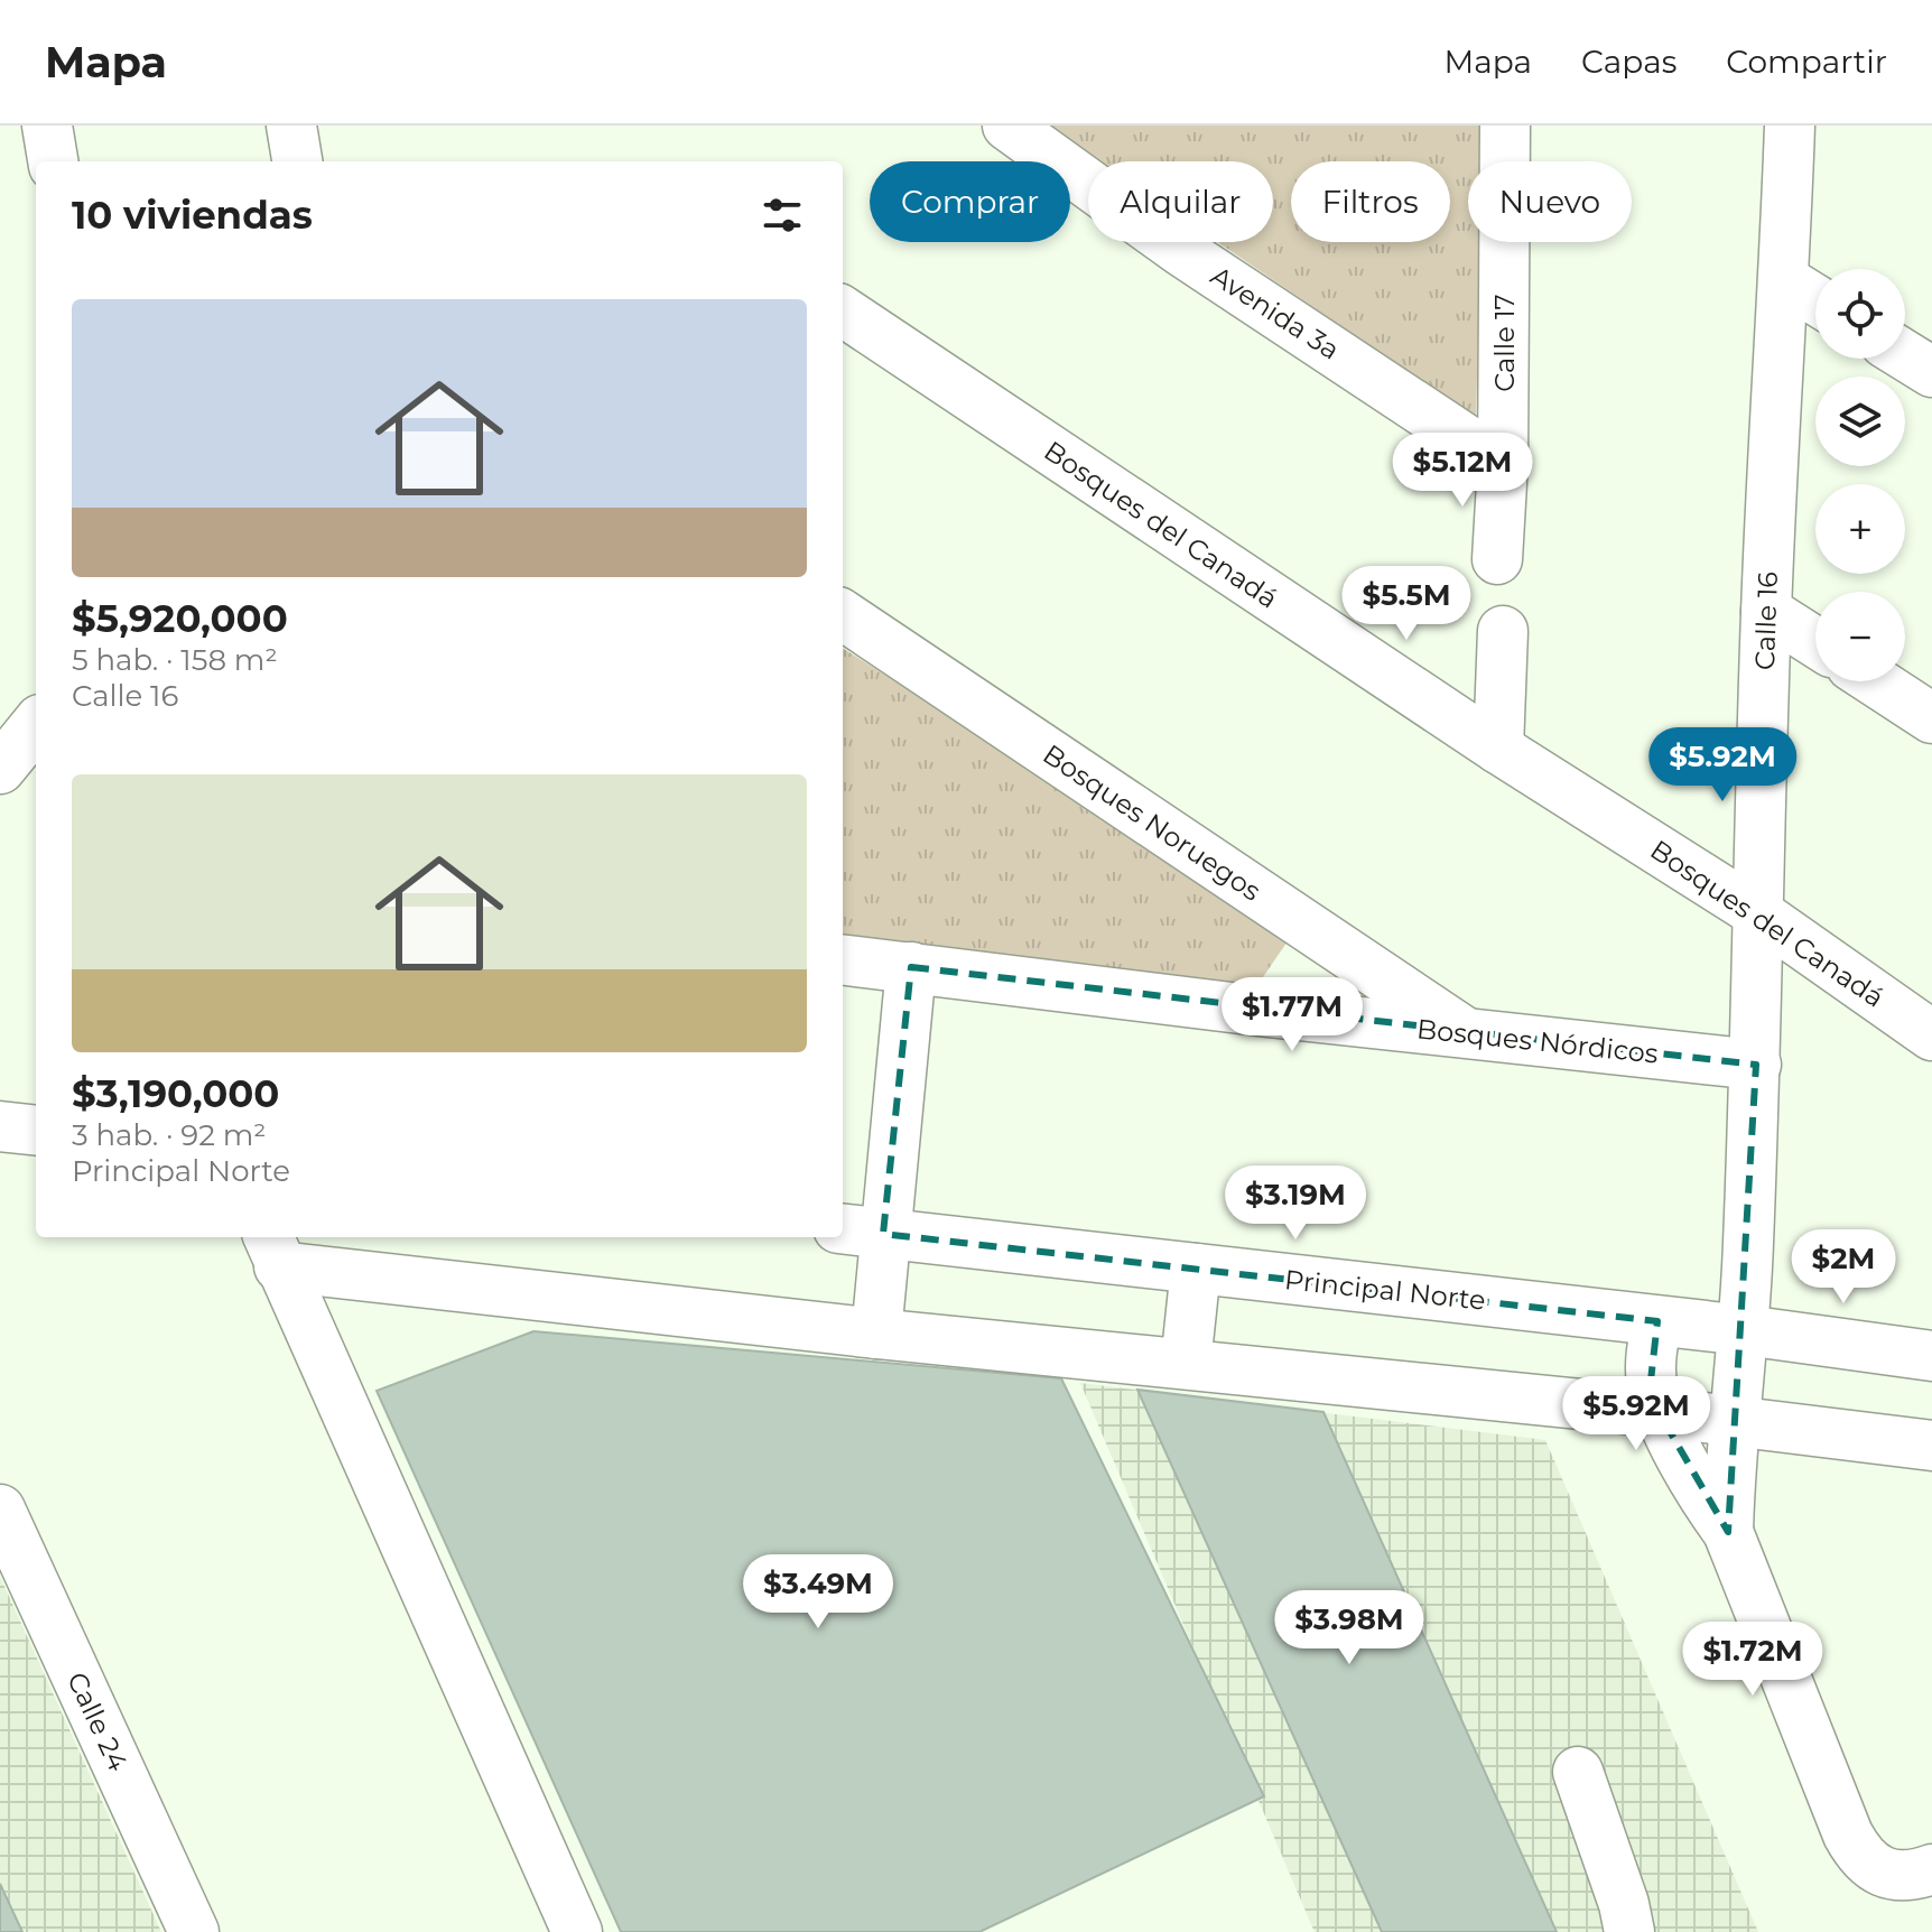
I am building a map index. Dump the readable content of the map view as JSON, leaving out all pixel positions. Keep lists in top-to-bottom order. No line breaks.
{"streets":{"street":["Avenida 3a","Calle 17","Bosques del Canadá","Calle 16","Bosques Noruegos","Bosques Nórdicos","Principal Norte","Calle 24"]},"crossings":[["Avenida 3a","Calle 17"],["Bosques del Canadá","Calle 16"],["Calle 16","Bosques Nórdicos"],["Calle 16","Principal Norte"],["Bosques Noruegos","Bosques Nórdicos"]],"page":{"header":"Mapa","nav":["Mapa","Capas","Compartir"],"chip":["Comprar","Alquilar","Filtros","Nuevo"],"heading":"10 viviendas","map_buttons":["+","−"],"list":[{"name":"$5,920,000","note":"5 hab. · 158 m² · Calle 16"},{"name":"$3,190,000","note":"3 hab. · 92 m² · Principal Norte"}],"price":["$5.12M","$5.5M","$5.92M","$1.77M","$3.19M","$2M","$5.92M","$3.49M","$3.98M","$1.72M"]}}
